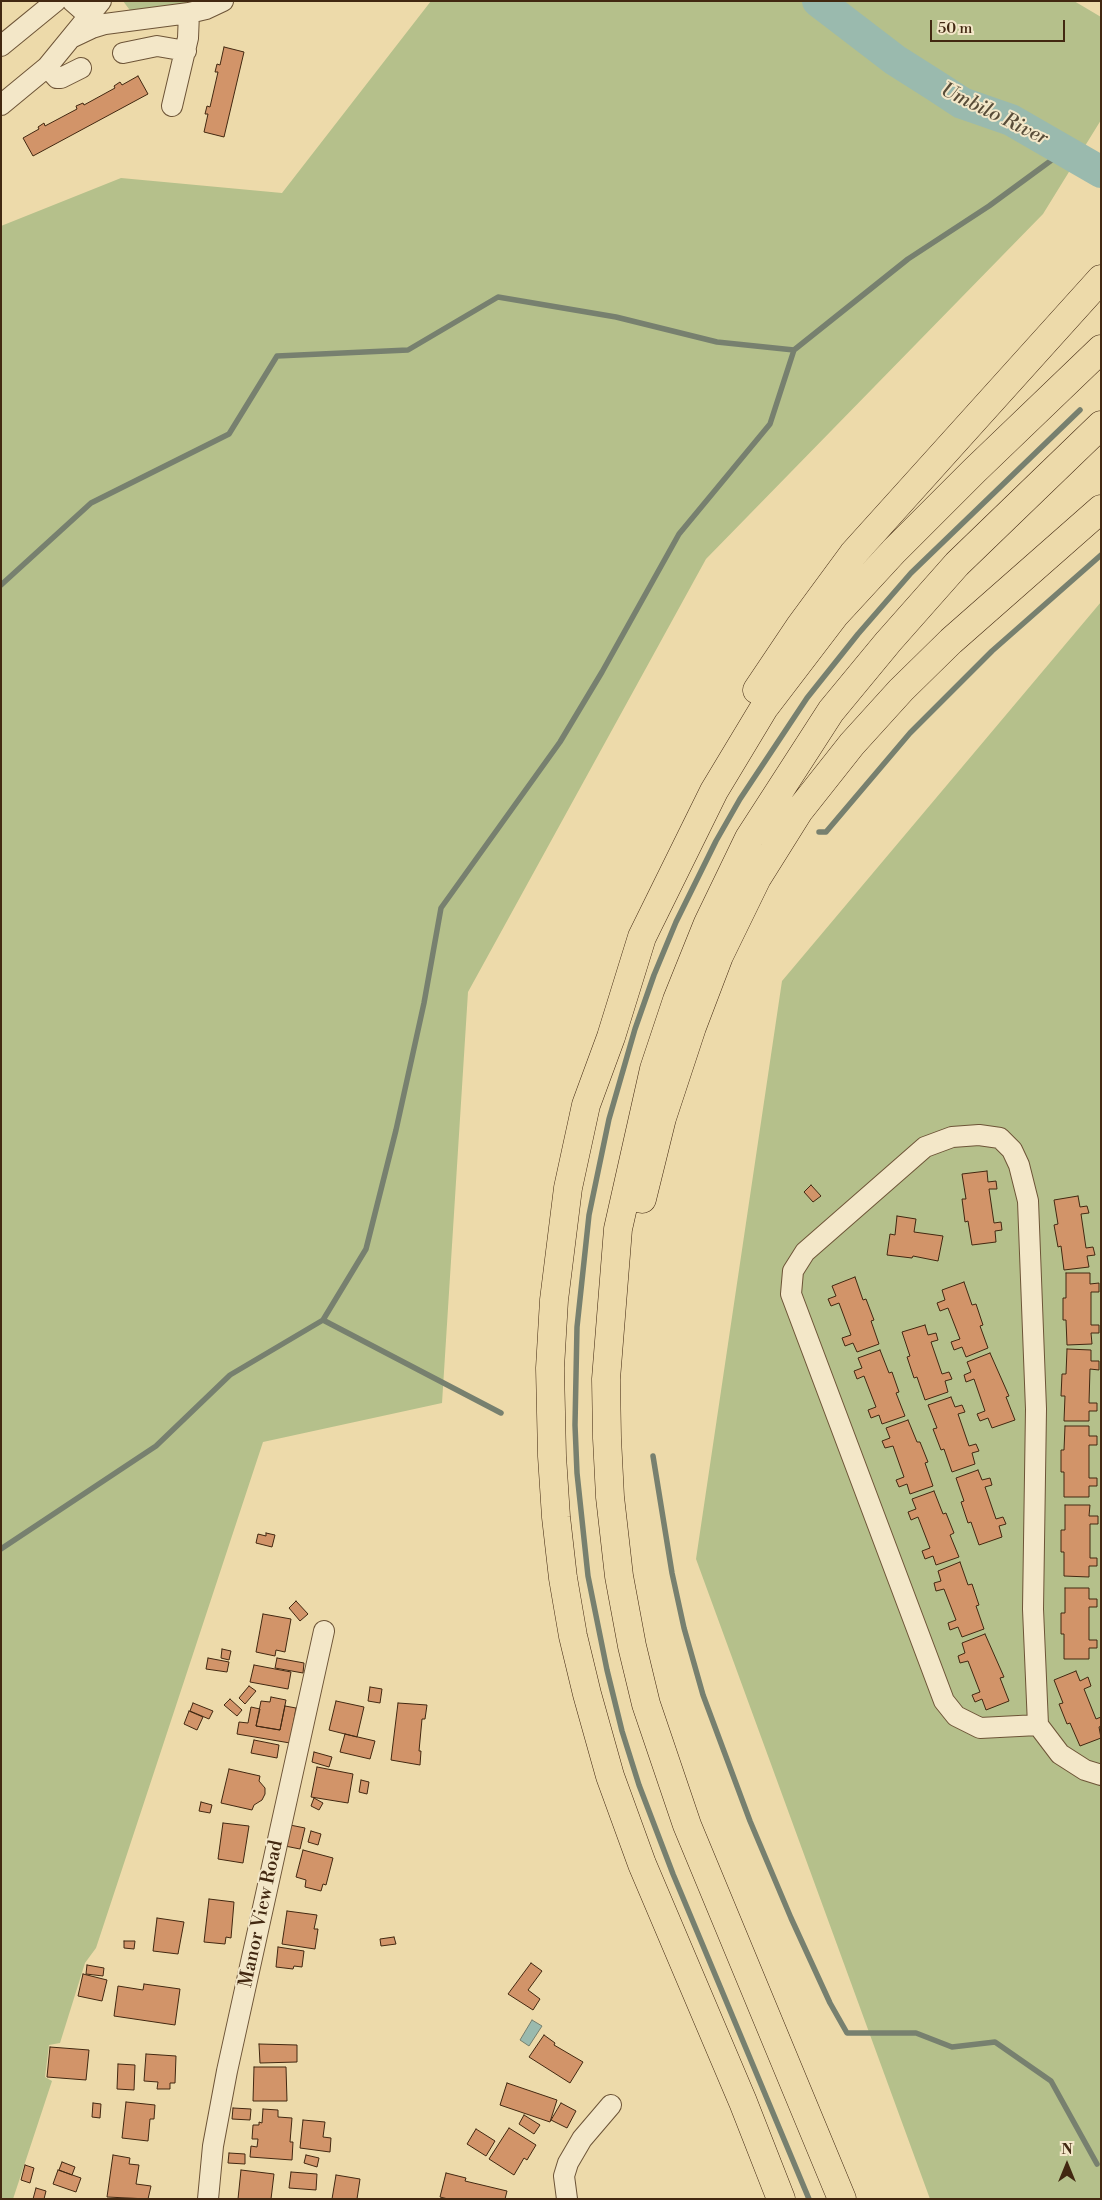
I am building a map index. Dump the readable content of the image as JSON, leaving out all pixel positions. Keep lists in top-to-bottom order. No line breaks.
{"streets":{"street":["Manor View Road"]},"water":["Umbilo River"],"scale_bar":"50 m","north":"top"}
